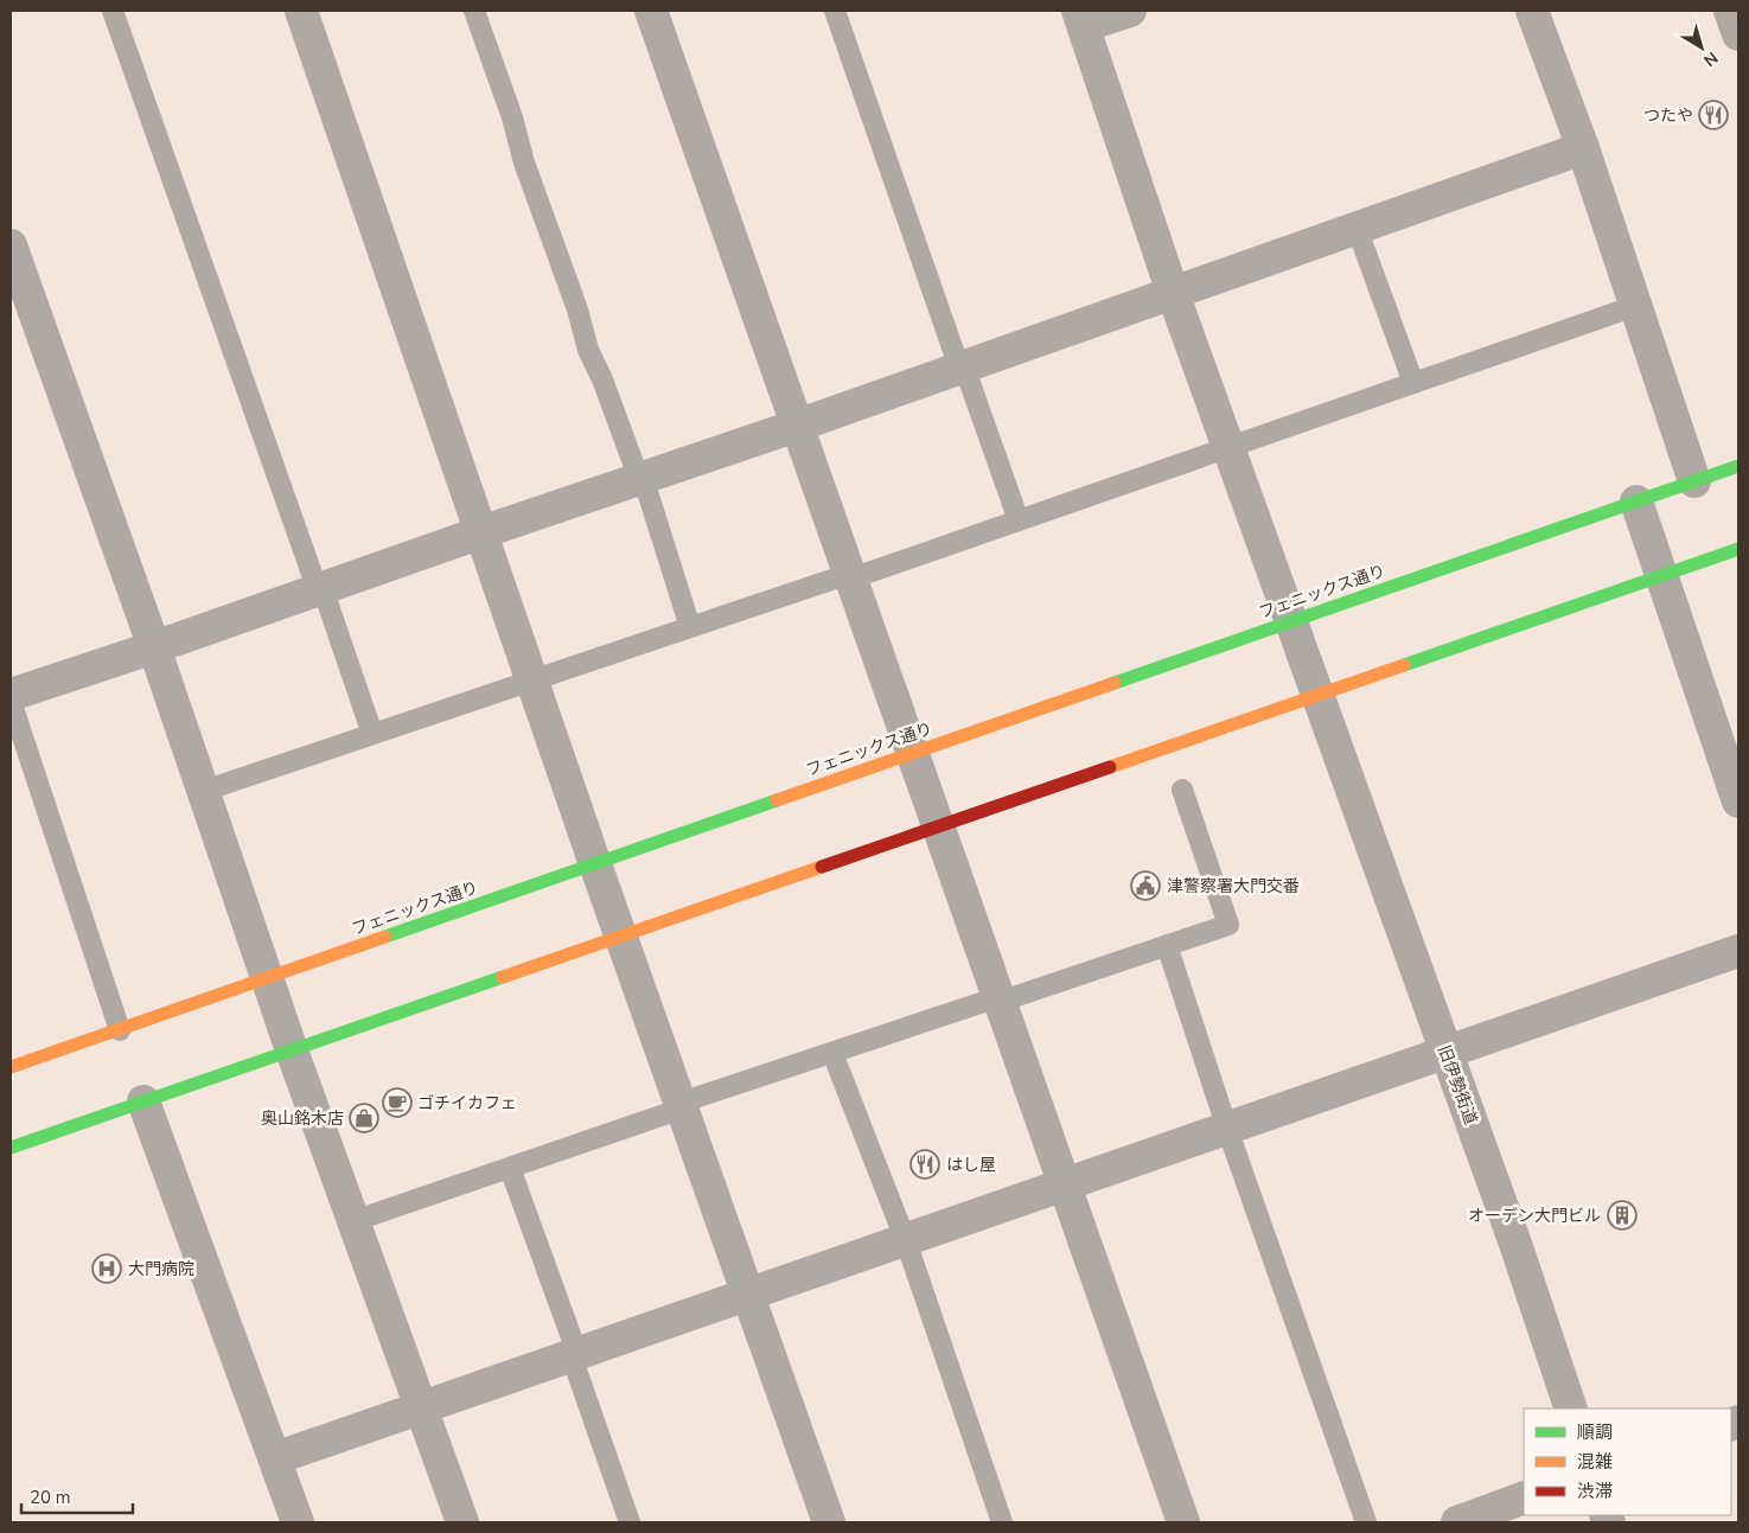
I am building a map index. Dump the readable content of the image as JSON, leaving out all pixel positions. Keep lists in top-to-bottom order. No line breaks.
{"streets":{"street":["フェニックス通り","旧伊勢街道"]},"crossings":[["フェニックス通り","旧伊勢街道"]],"places":{"restaurant":["つたや","はし屋"],"public building":["津警察署大門交番"],"cafe":["ゴチイカフェ"],"shop":["奥山銘木店"],"building":["オーデン大門ビル"],"hospital":["大門病院"]},"legend":["順調","混雑","渋滞"],"scale_bar":"20 m","north":"bottom right"}
